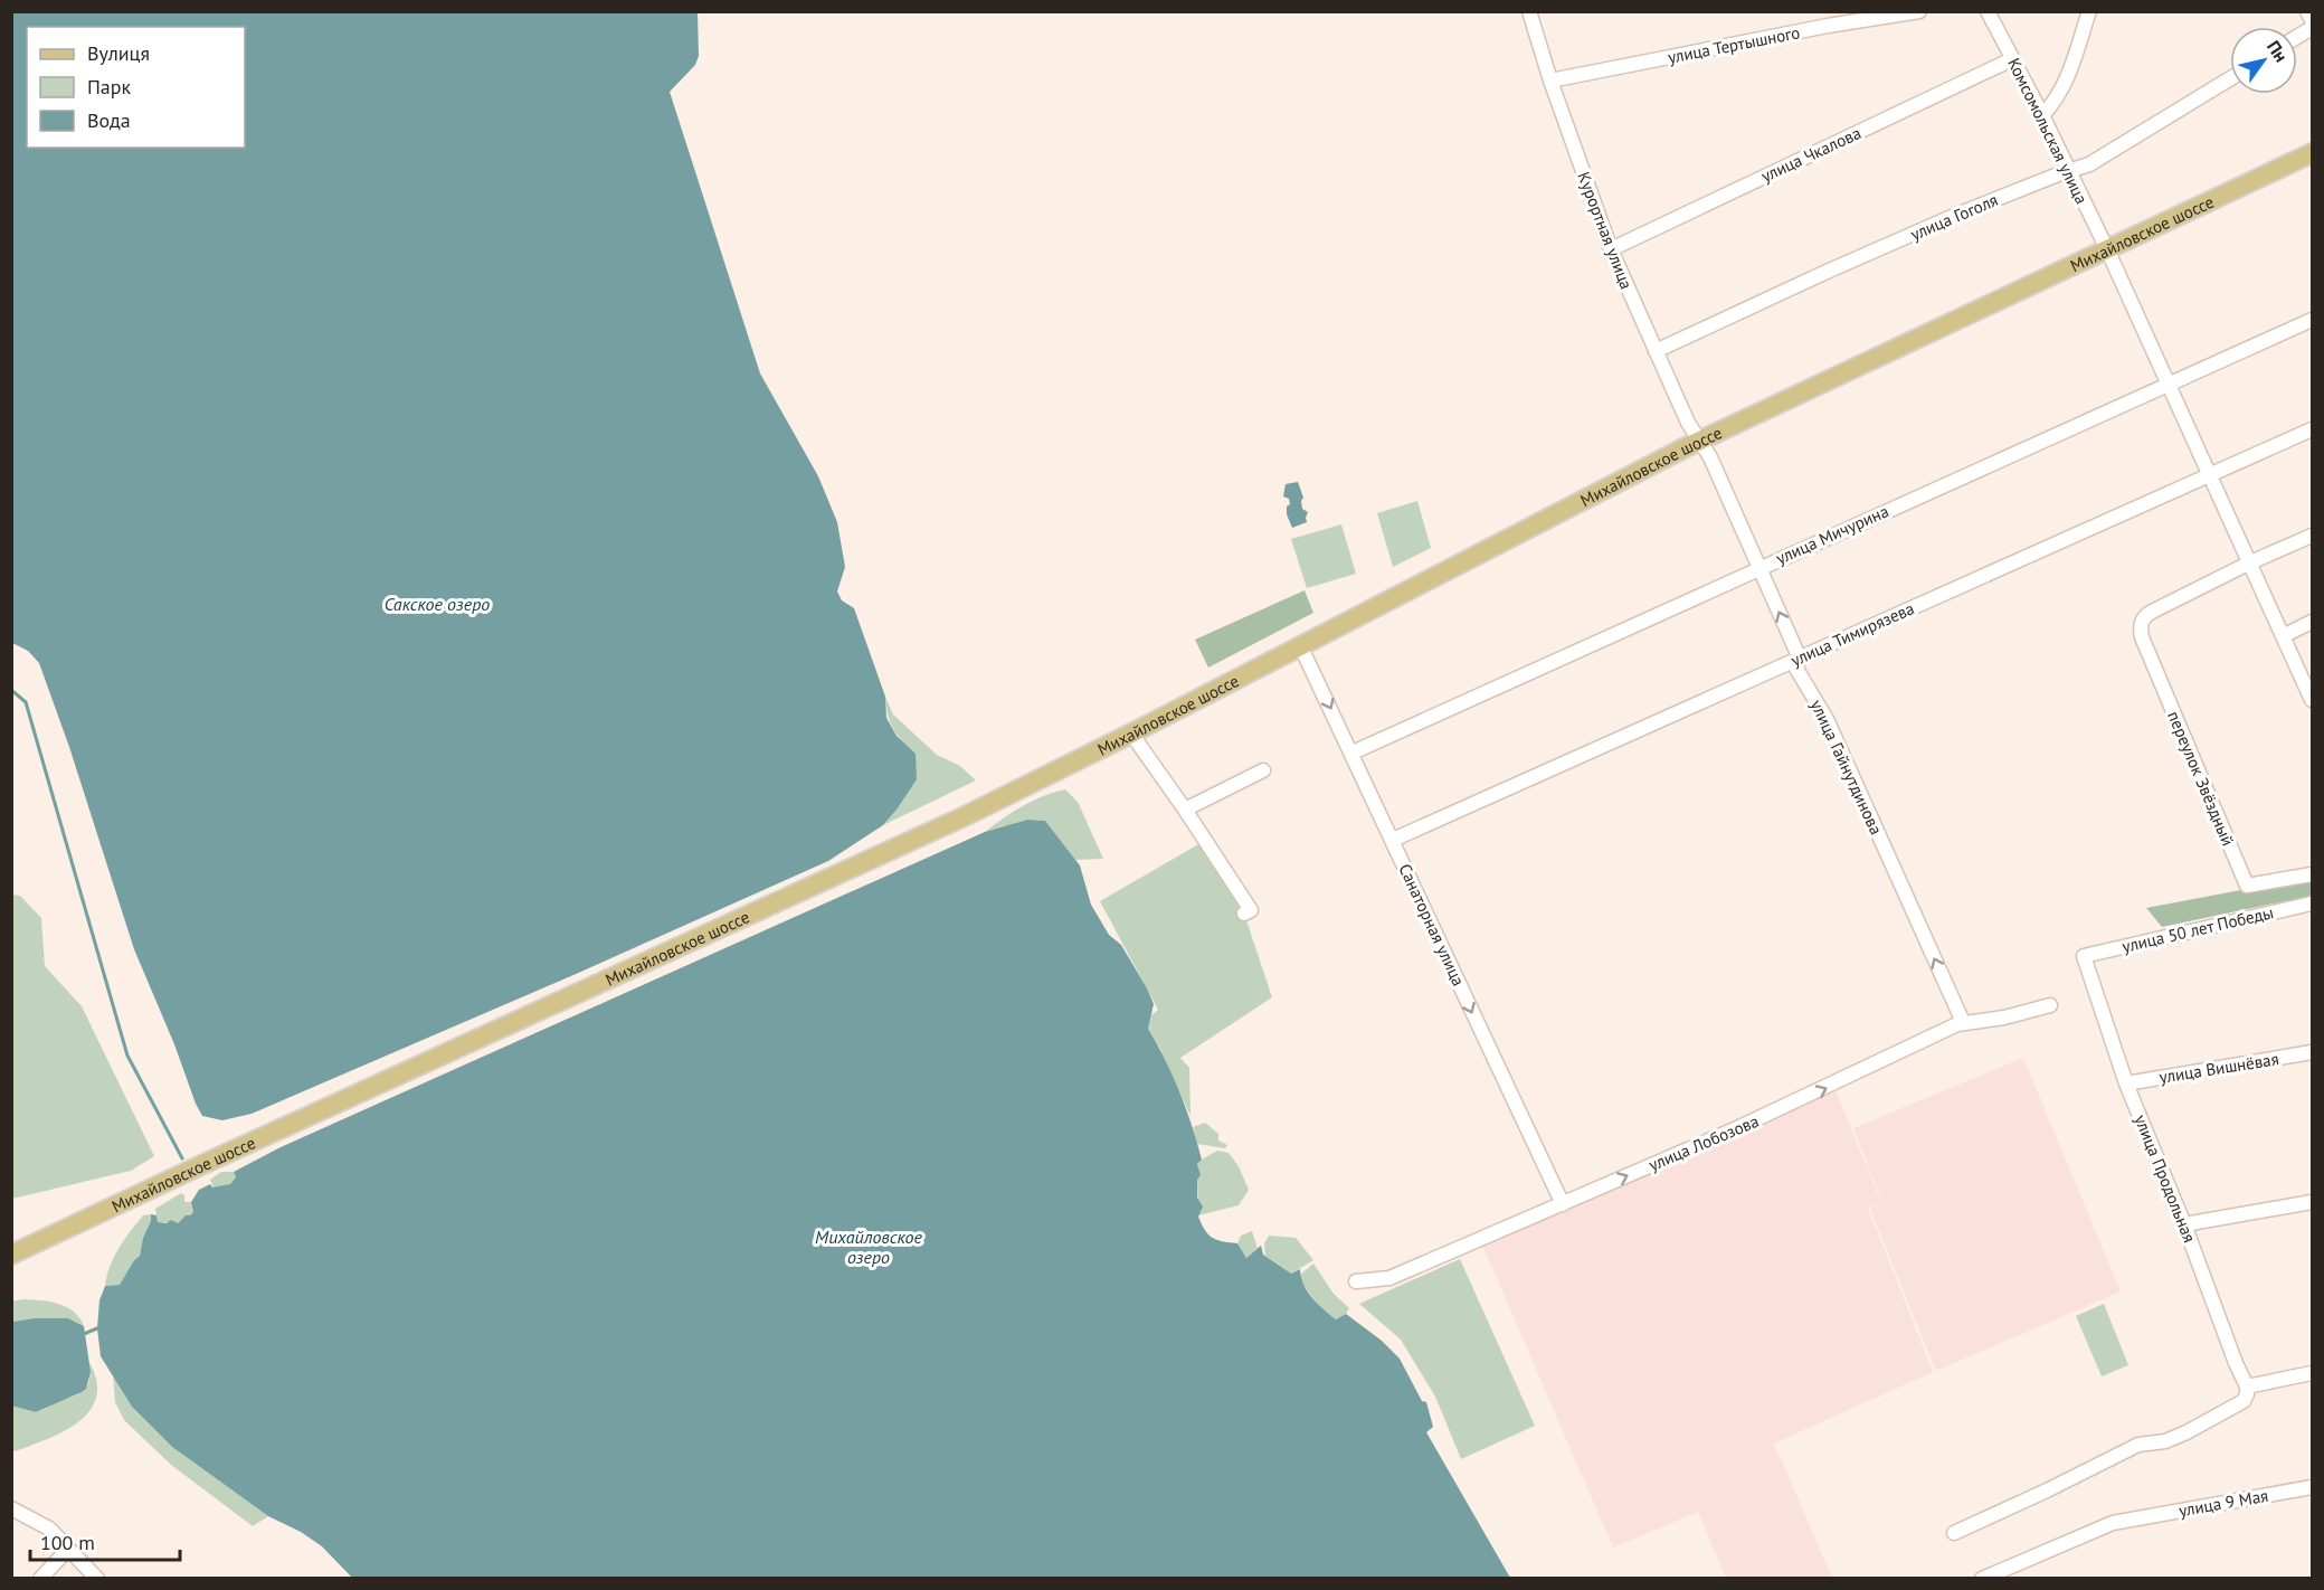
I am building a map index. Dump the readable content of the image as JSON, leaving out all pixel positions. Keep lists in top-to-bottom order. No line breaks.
{"streets":{"main road":["Михайловское шоссе"],"street":["улица Тертышного","Комсомольская улица","улица Чкалова","улица Гоголя","Курортная улица","улица Мичурина","улица Тимирязева","улица Гайнутдинова","переулок Звёздный","Санаторная улица","улица 50 лет Победы","улица Вишнёвая","улица Лобозова","улица Продольная","улица 9 Мая"]},"crossings":[["улица Тертышного","Курортная улица"],["Комсомольская улица","улица Чкалова"],["Комсомольская улица","улица Гоголя"],["Комсомольская улица","Михайловское шоссе"],["Комсомольская улица","улица Мичурина"],["Комсомольская улица","улица Тимирязева"],["Комсомольская улица","переулок Звёздный"],["улица Чкалова","Курортная улица"],["улица Гоголя","Курортная улица"],["Курортная улица","Михайловское шоссе"],["Курортная улица","улица Гайнутдинова"],["Михайловское шоссе","улица Гайнутдинова"],["Михайловское шоссе","Санаторная улица"],["улица Мичурина","улица Гайнутдинова"],["улица Мичурина","Санаторная улица"],["улица Тимирязева","улица Гайнутдинова"],["улица Тимирязева","Санаторная улица"],["улица Гайнутдинова","улица Лобозова"],["Санаторная улица","улица Лобозова"],["улица 50 лет Победы","улица Продольная"],["улица Вишнёвая","улица Продольная"]],"one_way":["улица Гайнутдинова","Санаторная улица","улица Лобозова"],"water":["Сакское озеро","Михайловское озеро"],"legend":["Вулиця","Парк","Вода"],"scale_bar":"100 m","north":"top right"}
